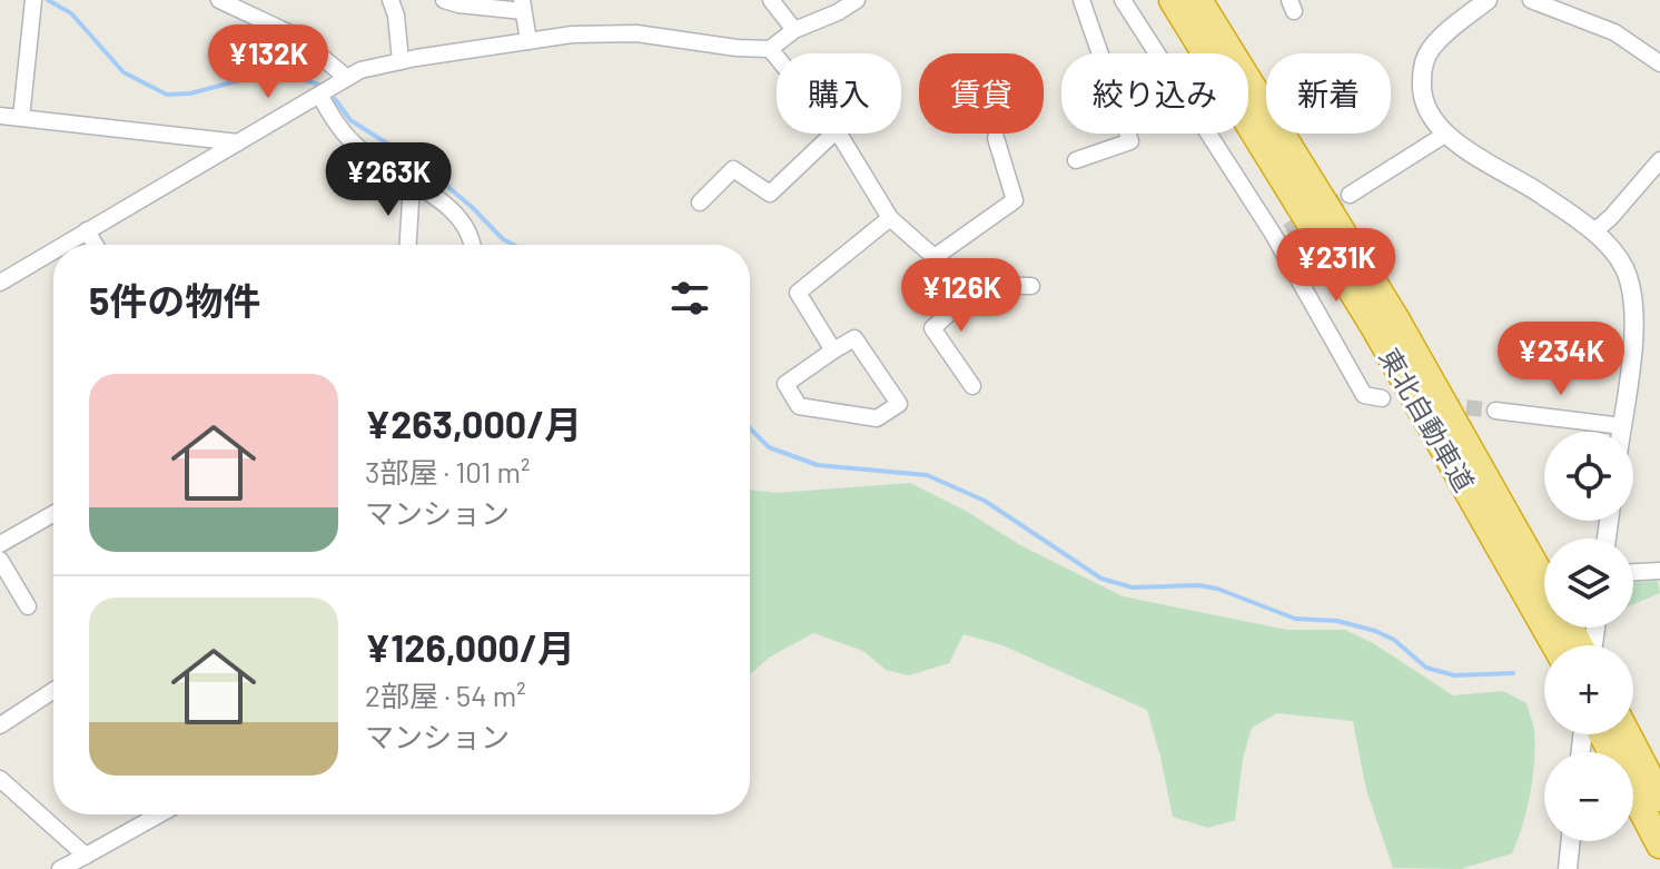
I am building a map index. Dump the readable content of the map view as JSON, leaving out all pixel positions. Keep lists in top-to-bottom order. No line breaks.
{"streets":{"highway":["東北自動車道"]},"page":{"price":["¥132K","¥263K","¥231K","¥126K","¥234K"],"chip":["購入","賃貸","絞り込み","新着"],"heading":"5件の物件","list":[{"name":"¥263,000/月","note":"3部屋 · 101 m² · マンション"},{"name":"¥126,000/月","note":"2部屋 · 54 m² · マンション"}],"map_buttons":["+","−"]}}
